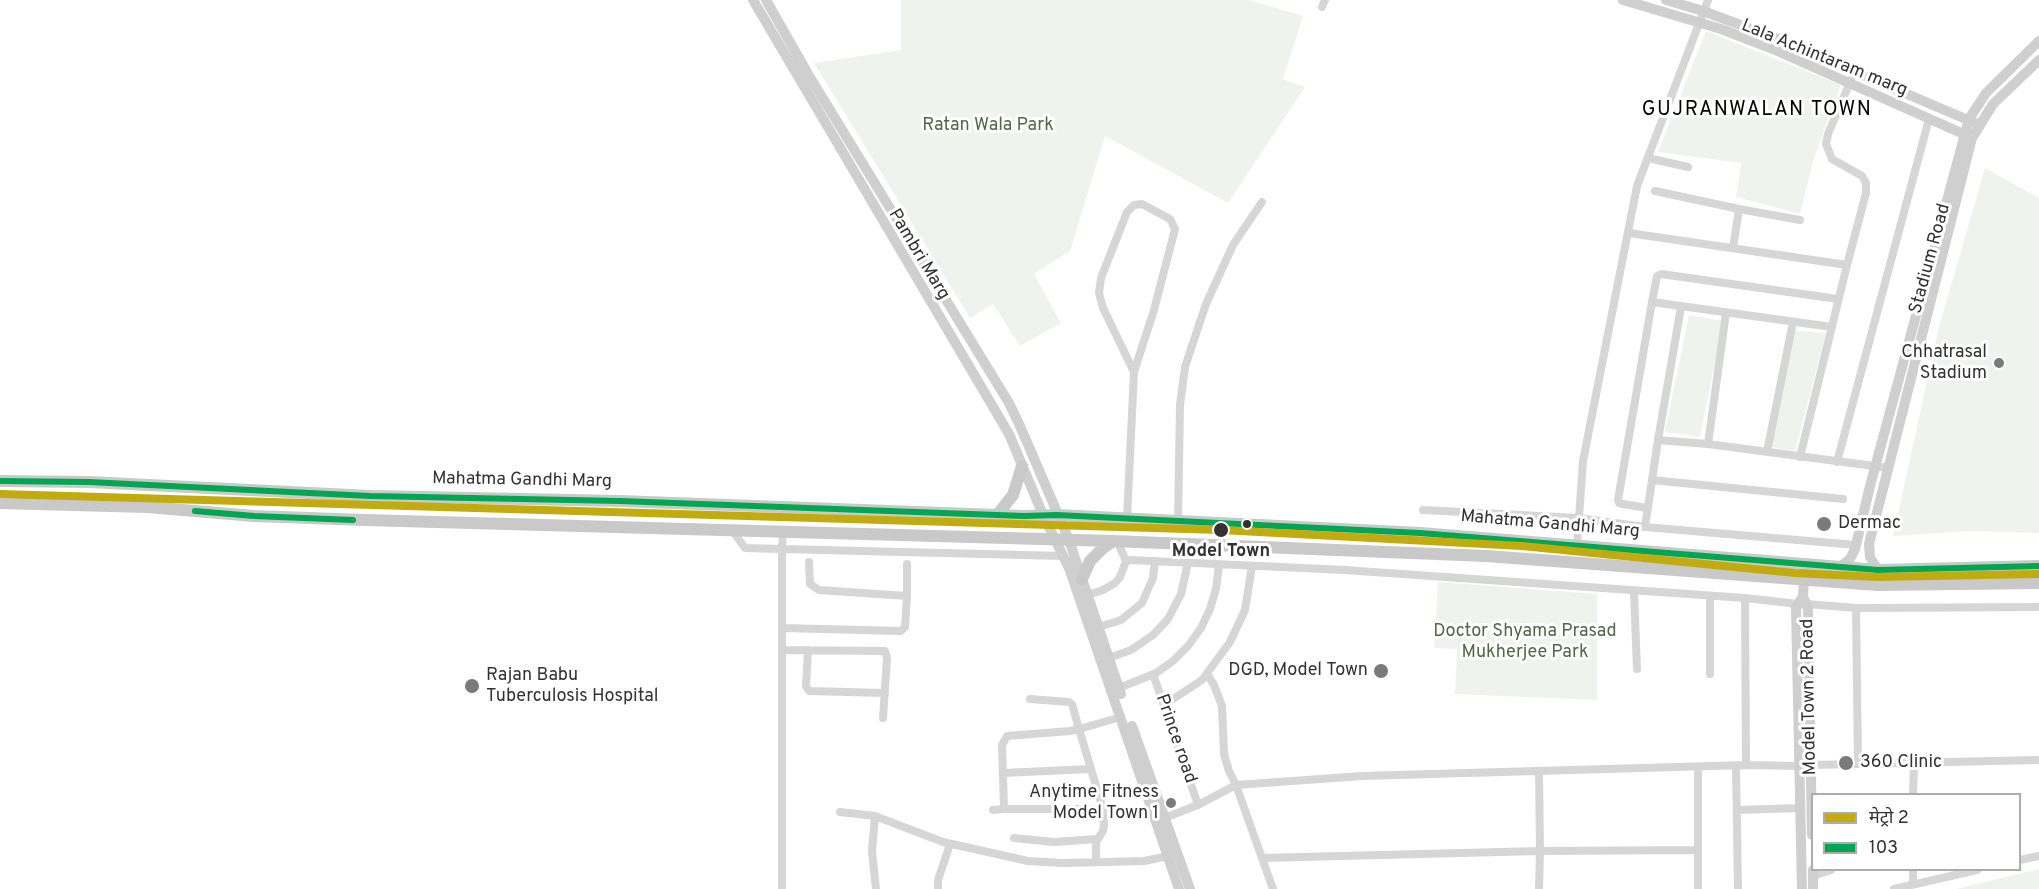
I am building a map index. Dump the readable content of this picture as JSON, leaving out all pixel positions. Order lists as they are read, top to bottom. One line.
{"streets":{"main road":["Mahatma Gandhi Marg"],"street":["Lala Achintaram marg","Pambri Marg","Stadium Road","Model Town 2 Road","Prince road"]},"crossings":[["Lala Achintaram marg","Stadium Road"],["Pambri Marg","Mahatma Gandhi Marg"],["Stadium Road","Mahatma Gandhi Marg"],["Mahatma Gandhi Marg","Model Town 2 Road"]],"districts":["GUJRANWALAN TOWN"],"parks":["Ratan Wala Park","Doctor Shyama Prasad Mukherjee Park"],"places":["Chhatrasal Stadium","Dermac","Model Town","DGD, Model Town","Rajan Babu Tuberculosis Hospital","360 Clinic","Anytime Fitness Model Town 1"],"lines":["transit line 103","metro line 2"],"legend":["मेट्रो 2","103"]}
